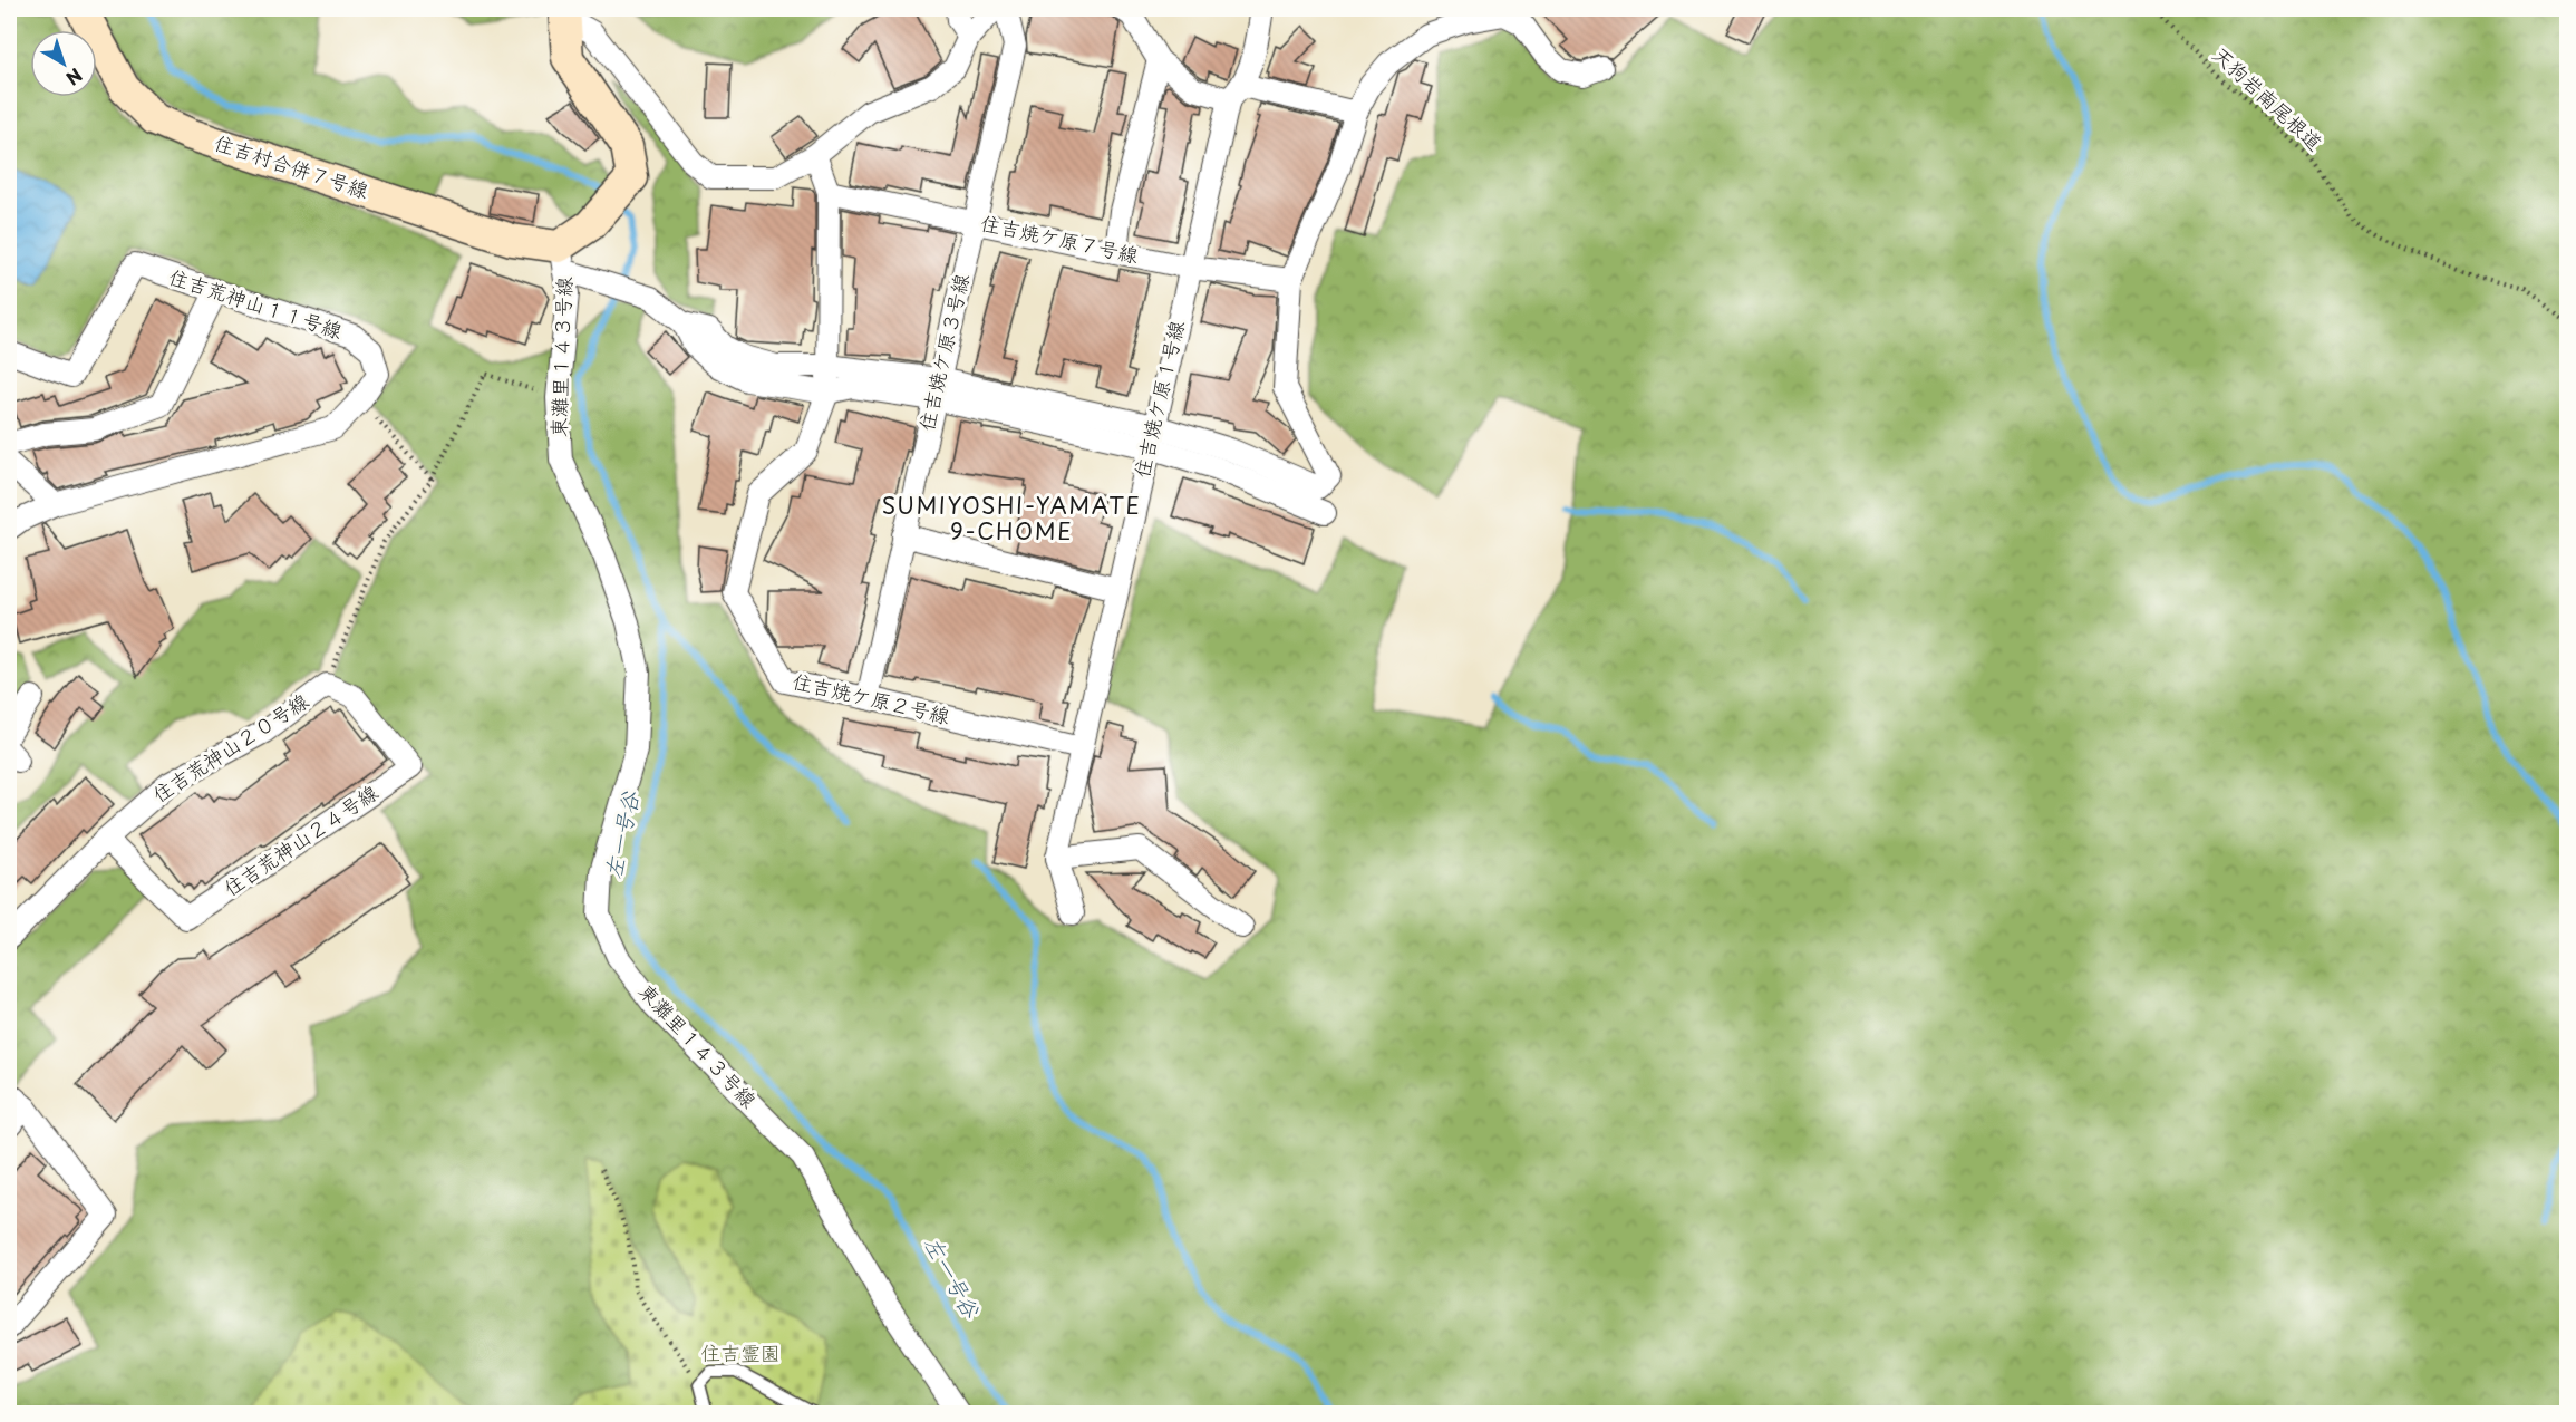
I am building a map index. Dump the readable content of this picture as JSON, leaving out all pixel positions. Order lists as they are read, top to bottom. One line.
{"streets":{"street":["住吉村合併７号線","住吉焼ケ原７号線","住吉荒神山１１号線","住吉焼ケ原３号線","東灘里１４３号線","住吉焼ケ原１号線","住吉焼ケ原２号線","住吉荒神山２０号線","住吉荒神山２４号線"],"path":["天狗岩南尾根道"]},"crossings":[["住吉村合併７号線","東灘里１４３号線"],["住吉焼ケ原７号線","住吉焼ケ原３号線"],["住吉焼ケ原７号線","住吉焼ケ原１号線"],["住吉焼ケ原７号線","住吉焼ケ原２号線"],["住吉焼ケ原３号線","住吉焼ケ原２号線"],["東灘里１４３号線","住吉荒神山２０号線"],["住吉焼ケ原１号線","住吉焼ケ原２号線"],["住吉荒神山２０号線","住吉荒神山２４号線"]],"districts":["SUMIYOSHI-YAMATE 9-CHOME"],"water":["左一号谷"],"parks":["住吉霊園"],"north":"bottom right"}
